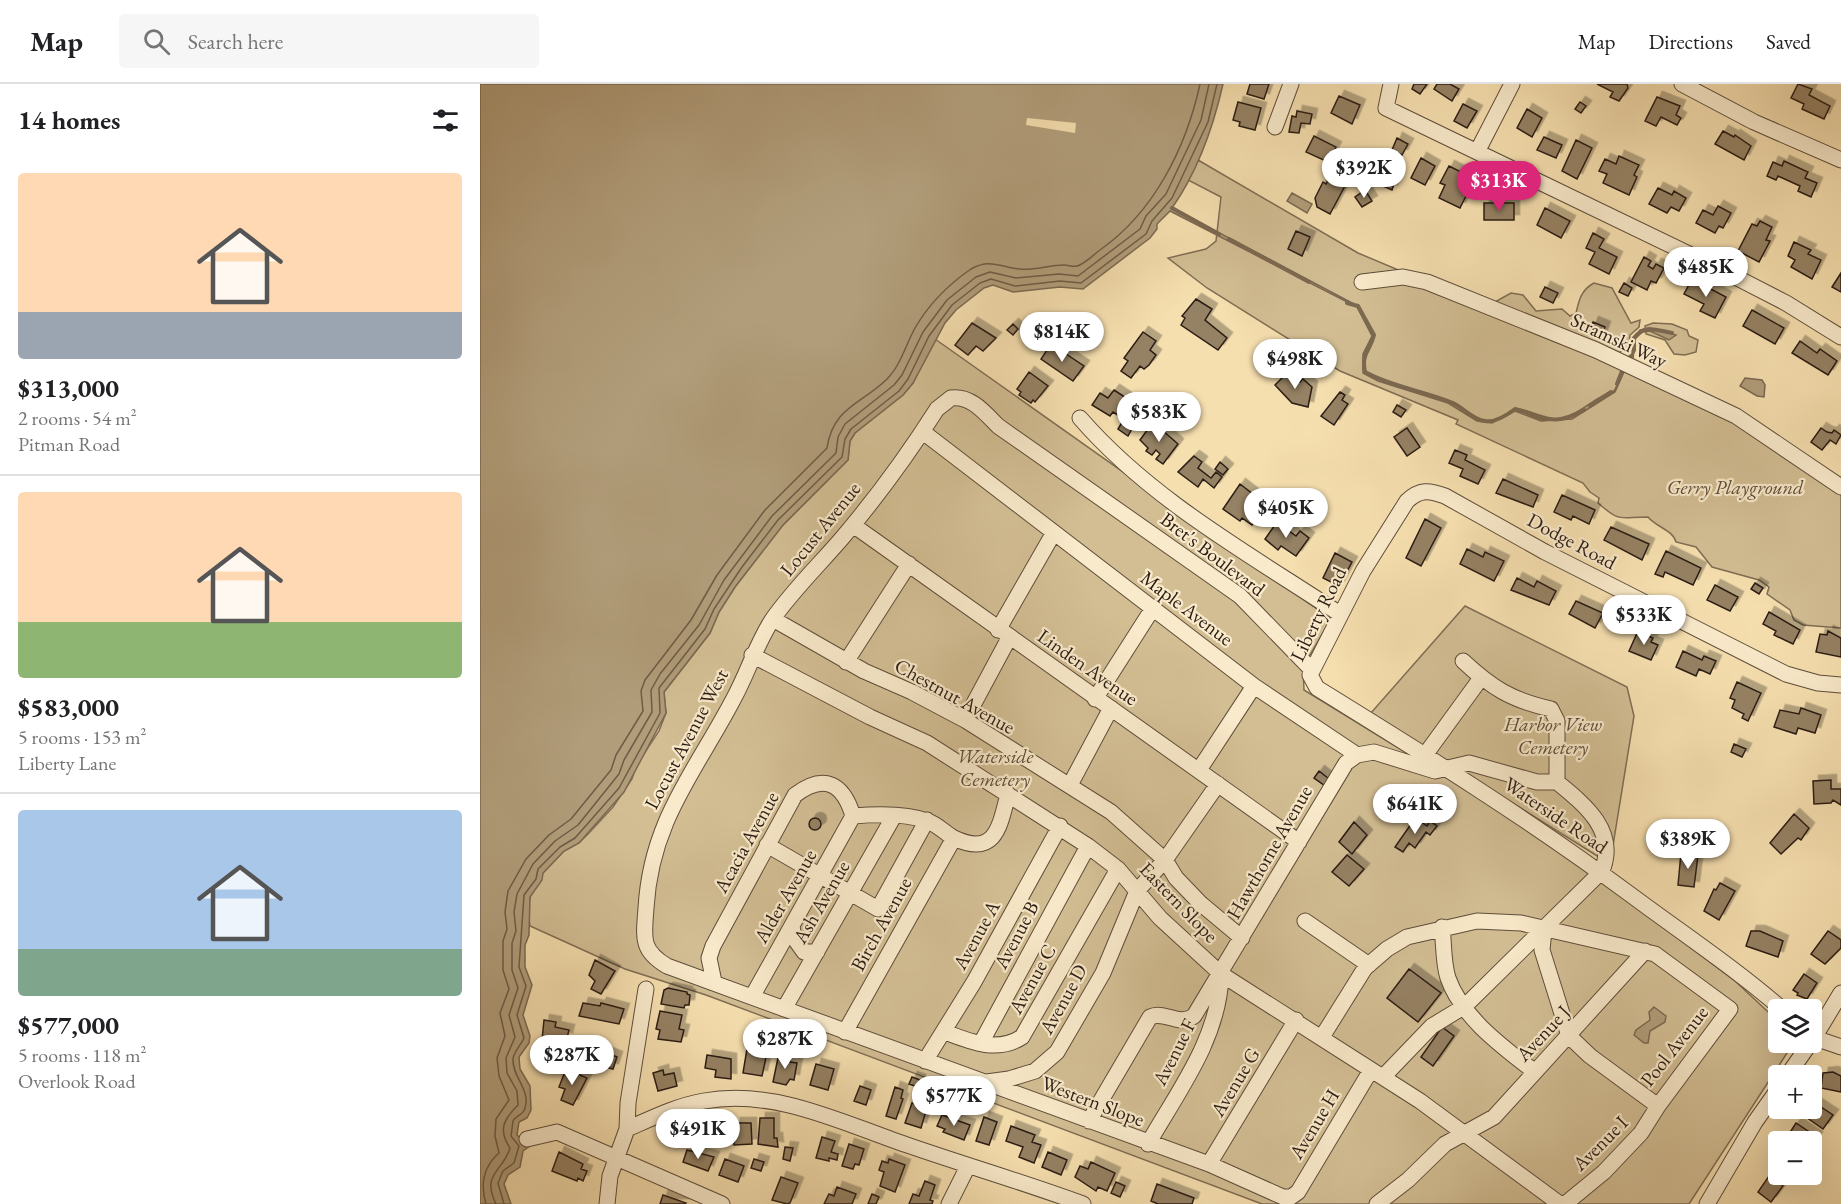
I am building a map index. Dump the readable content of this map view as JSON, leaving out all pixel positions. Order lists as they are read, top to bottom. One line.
{"streets":{"street":["Stramski Way","Locust Avenue","Dodge Road","Bret's Boulevard","Maple Avenue","Liberty Road","Linden Avenue","Chestnut Avenue","Locust Avenue West","Waterside Road","Acacia Avenue","Hawthorne Avenue","Alder Avenue","Ash Avenue","Eastern Slope","Birch Avenue","Avenue A","Avenue B","Avenue C","Avenue D","Avenue J","Pool Avenue","Avenue F","Avenue G","Western Slope","Avenue H","Avenue I"]},"crossings":[["Locust Avenue","Bret's Boulevard"],["Locust Avenue","Maple Avenue"],["Locust Avenue","Linden Avenue"],["Locust Avenue","Chestnut Avenue"],["Locust Avenue","Locust Avenue West"],["Locust Avenue","Eastern Slope"],["Dodge Road","Liberty Road"],["Bret's Boulevard","Liberty Road"],["Maple Avenue","Hawthorne Avenue"],["Liberty Road","Waterside Road"],["Linden Avenue","Hawthorne Avenue"],["Linden Avenue","Avenue D"],["Chestnut Avenue","Hawthorne Avenue"],["Chestnut Avenue","Avenue D"],["Locust Avenue West","Eastern Slope"],["Locust Avenue West","Western Slope"],["Waterside Road","Avenue H"],["Acacia Avenue","Alder Avenue"],["Acacia Avenue","Western Slope"],["Hawthorne Avenue","Eastern Slope"],["Hawthorne Avenue","Avenue F"],["Hawthorne Avenue","Western Slope"],["Alder Avenue","Western Slope"],["Ash Avenue","Western Slope"],["Eastern Slope","Avenue A"],["Eastern Slope","Avenue B"],["Eastern Slope","Avenue C"],["Eastern Slope","Avenue D"],["Eastern Slope","Avenue J"],["Eastern Slope","Avenue F"],["Eastern Slope","Avenue G"],["Eastern Slope","Avenue H"],["Birch Avenue","Western Slope"],["Avenue A","Avenue C"],["Avenue A","Western Slope"],["Avenue B","Avenue C"],["Avenue D","Western Slope"],["Avenue J","Pool Avenue"],["Pool Avenue","Avenue I"],["Avenue F","Western Slope"],["Avenue G","Western Slope"],["Western Slope","Avenue H"]],"parks":["Gerry Playground","Harbor View Cemetery","Waterside Cemetery"],"page":{"header":"Map","search":"Search here","nav":["Map","Directions","Saved"],"heading":"14 homes","price":["$392K","$313K","$485K","$814K","$498K","$583K","$405K","$533K","$641K","$389K","$287K","$287K","$577K","$491K"],"list":[{"name":"$313,000","note":"2 rooms · 54 m² · Pitman Road"},{"name":"$583,000","note":"5 rooms · 153 m² · Liberty Lane"},{"name":"$577,000","note":"5 rooms · 118 m² · Overlook Road"}],"map_buttons":["+","−"]}}
